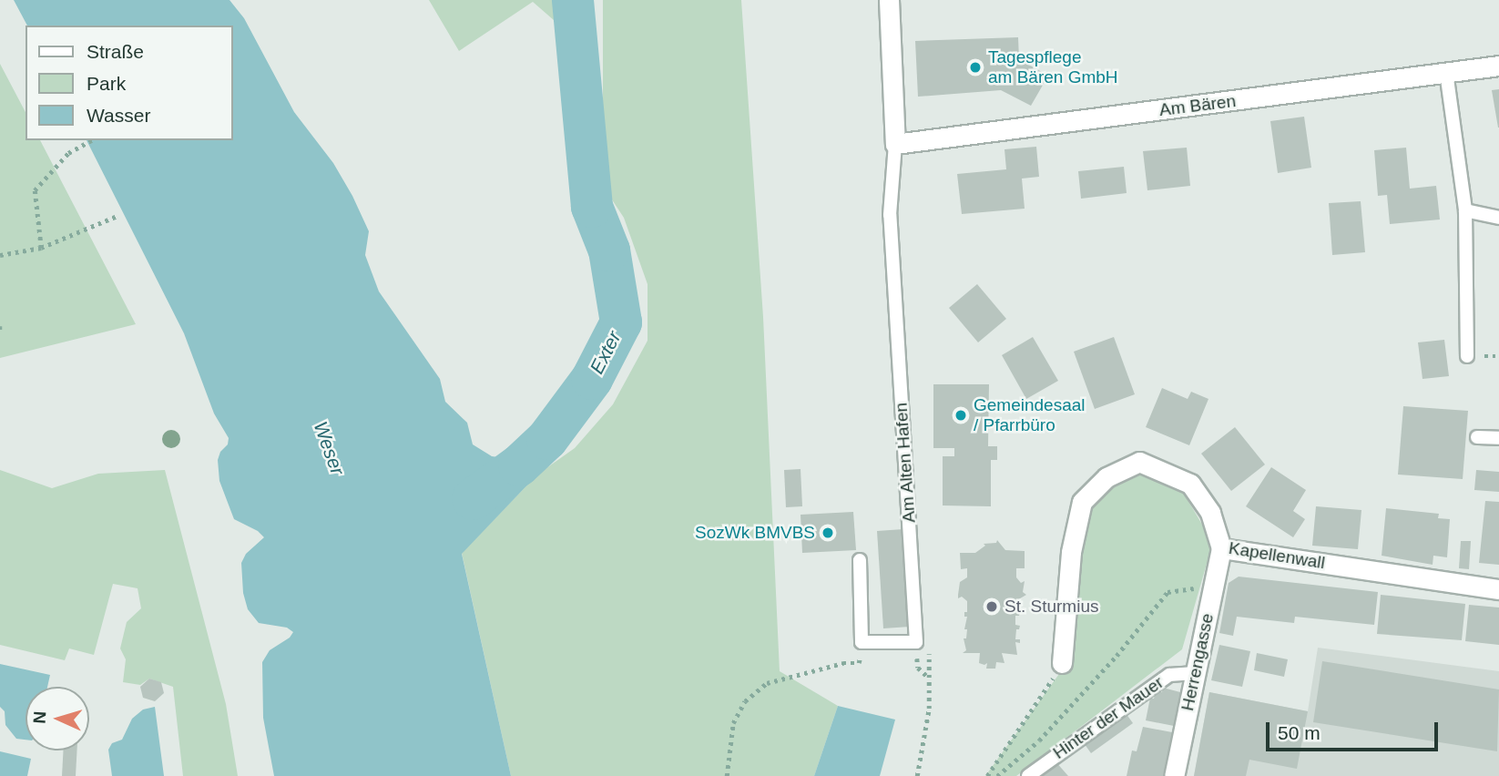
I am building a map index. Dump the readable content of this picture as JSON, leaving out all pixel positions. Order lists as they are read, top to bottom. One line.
{"streets":{"street":["Am Bären","Kapellenwall","Herrengasse"],"lane":["Am Alten Hafen","Hinter der Mauer"]},"crossings":[["Am Bären","Am Alten Hafen"],["Kapellenwall","Herrengasse"],["Herrengasse","Hinter der Mauer"]],"water":["Exter","Weser"],"places":["Tagespflege am Bären GmbH","Gemeindesaal / Pfarrbüro","SozWk BMVBS","St. Sturmius"],"legend":["Straße","Park","Wasser"],"scale_bar":"50 m","north":"left"}
